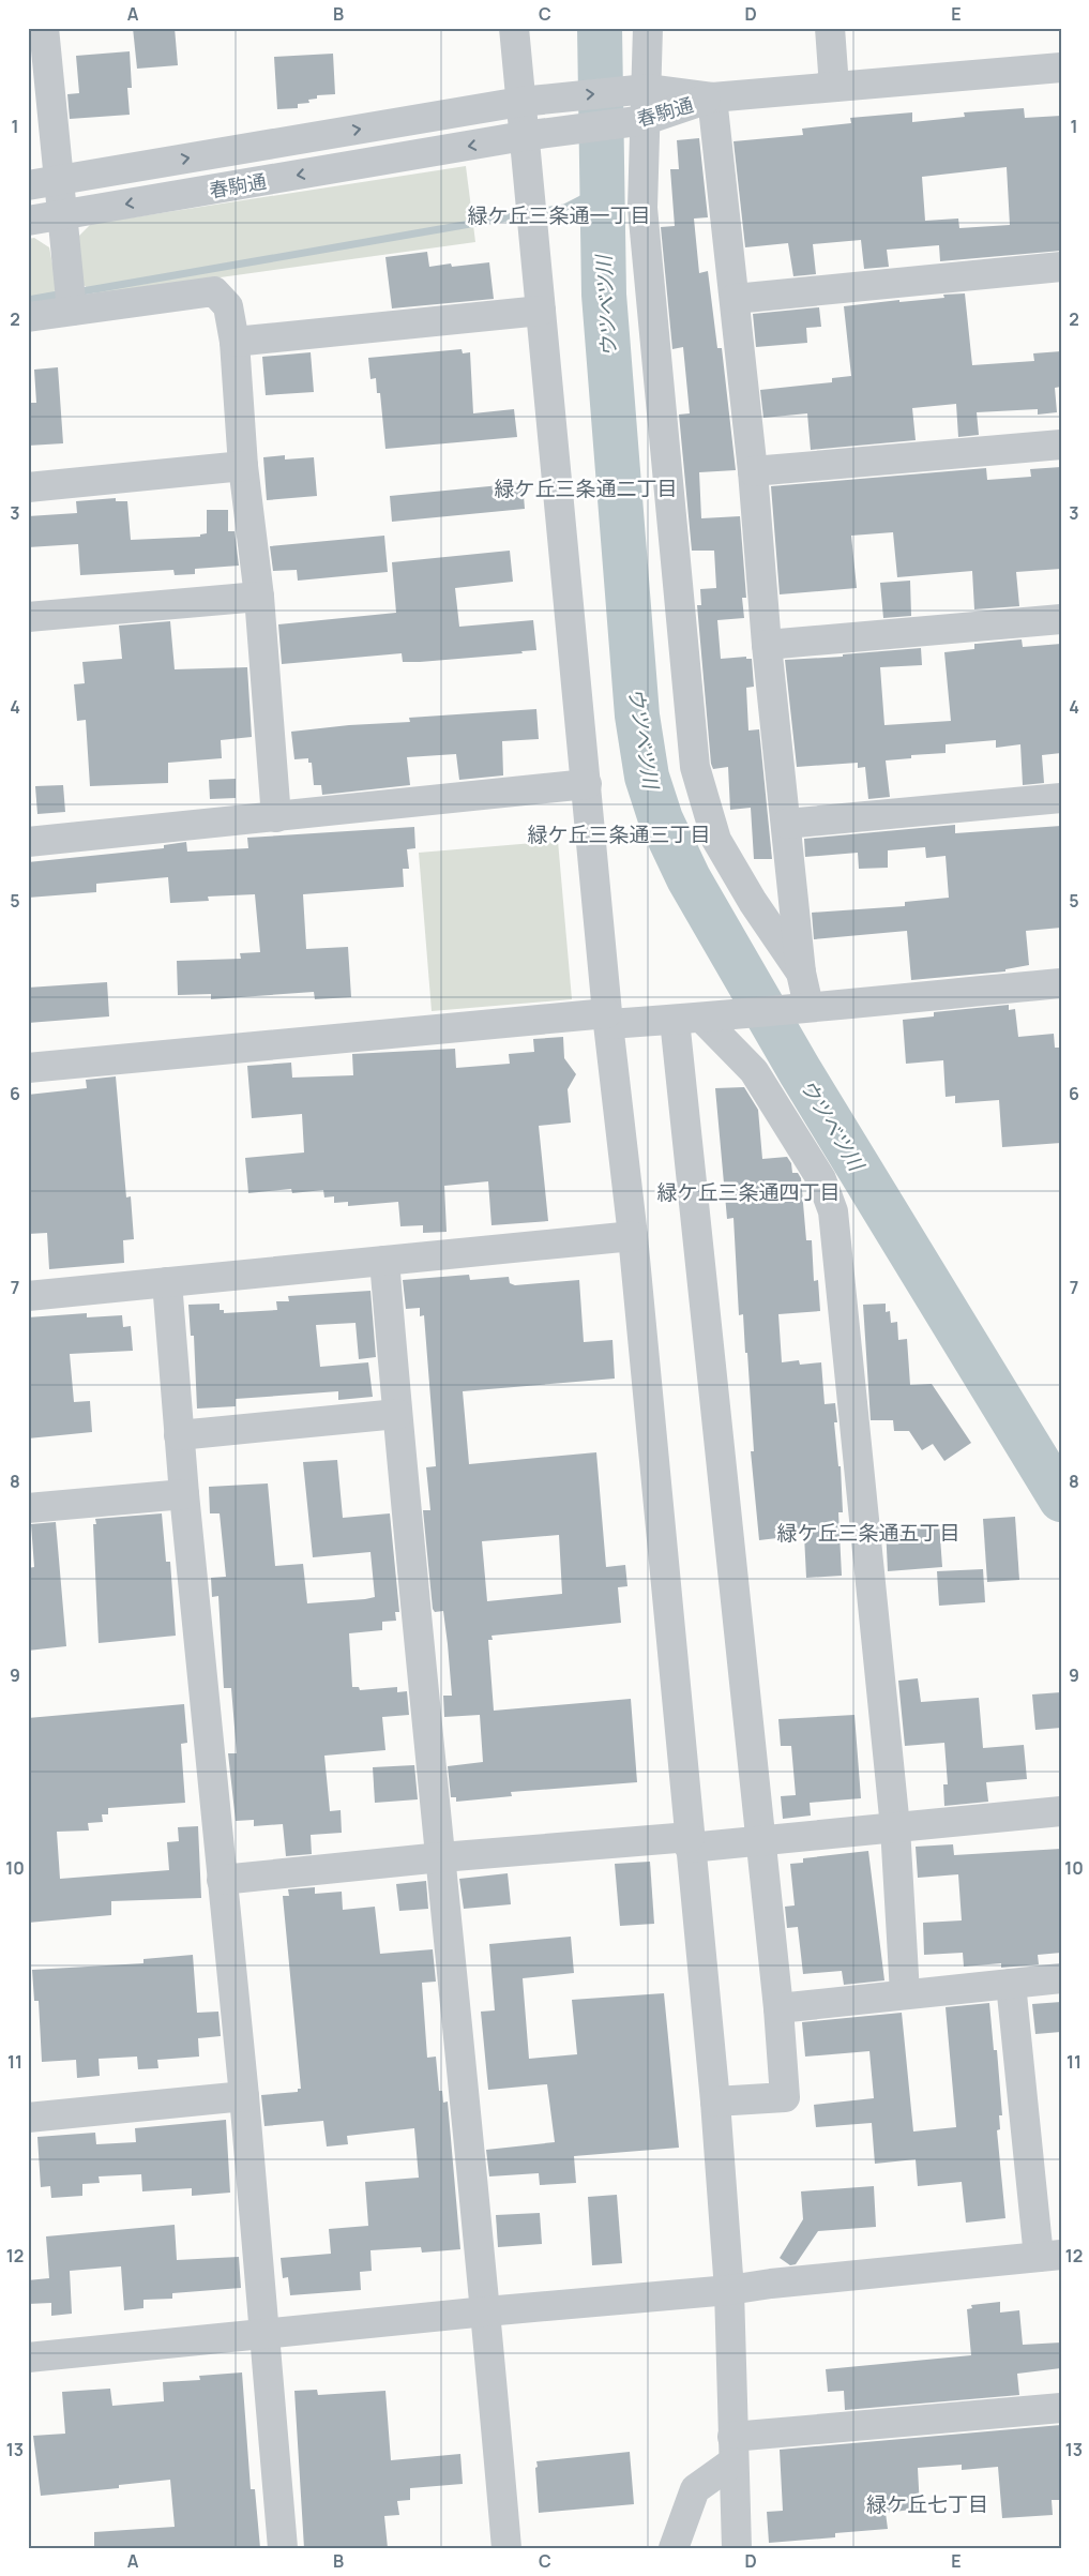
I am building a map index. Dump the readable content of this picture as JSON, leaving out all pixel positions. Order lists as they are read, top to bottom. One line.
{"streets":{"street":["春駒通"]},"districts":["緑ケ丘三条通一丁目","緑ケ丘三条通二丁目","緑ケ丘三条通三丁目","緑ケ丘三条通四丁目","緑ケ丘三条通五丁目","緑ケ丘七丁目"],"water":["ウツベツ川"],"grid":{"columns":["A","B","C","D","E"],"rows":["1","2","3","4","5","6","7","8","9","10","11","12","13"]}}
